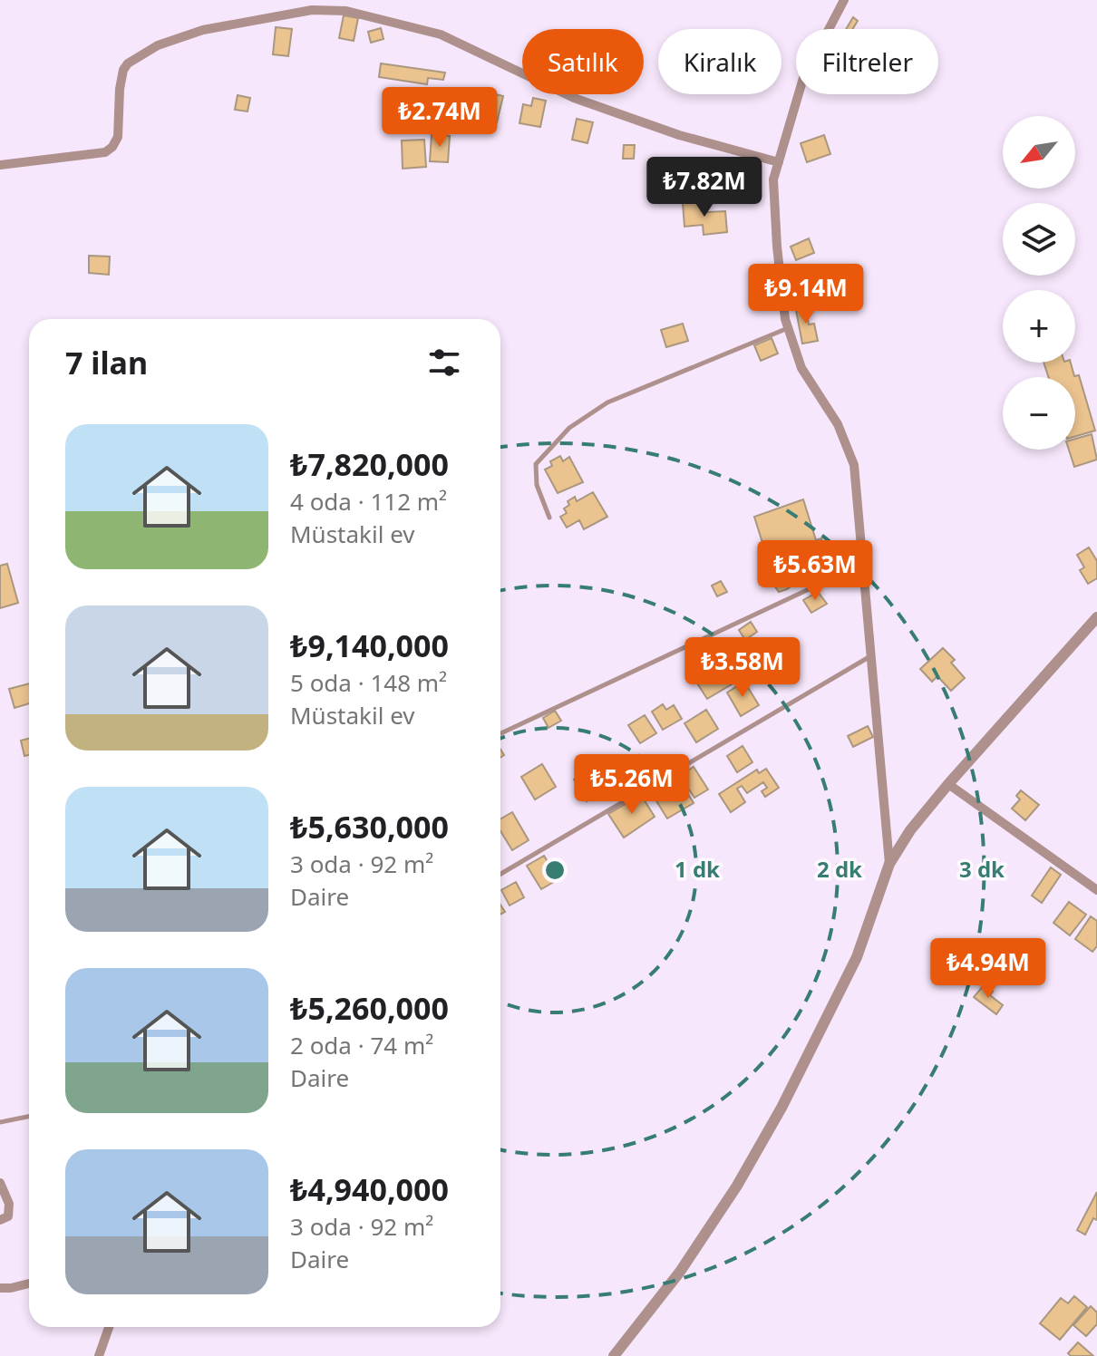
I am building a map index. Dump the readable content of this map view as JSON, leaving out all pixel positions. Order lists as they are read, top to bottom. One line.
{"north":"bottom left","page":{"chip":["Satılık","Kiralık","Filtreler"],"price":["₺2.74M","₺7.82M","₺9.14M","₺5.63M","₺3.58M","₺5.26M","₺4.94M"],"map_buttons":["+","−"],"heading":"7 ilan","list":[{"name":"₺7,820,000","note":"4 oda · 112 m² · Müstakil ev"},{"name":"₺9,140,000","note":"5 oda · 148 m² · Müstakil ev"},{"name":"₺5,630,000","note":"3 oda · 92 m² · Daire"},{"name":"₺5,260,000","note":"2 oda · 74 m² · Daire"},{"name":"₺4,940,000","note":"3 oda · 92 m² · Daire"}]},"rings":["1 dk","2 dk","3 dk"]}
